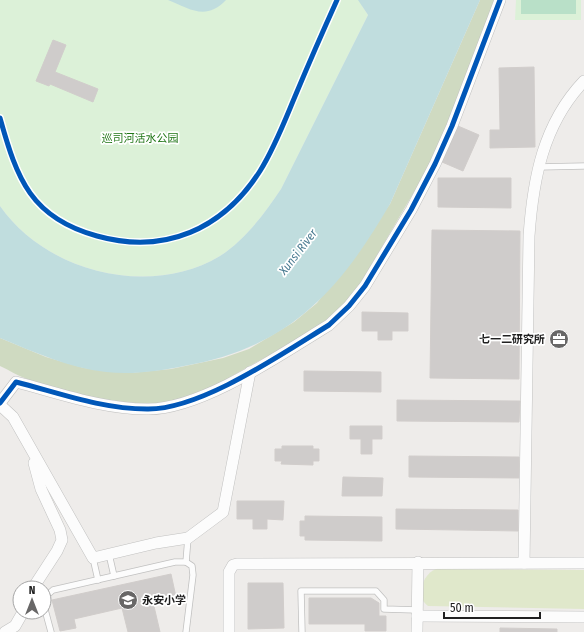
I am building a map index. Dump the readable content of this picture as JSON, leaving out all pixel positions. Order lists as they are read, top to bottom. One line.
{"water":["Xunsi River"],"parks":["巡司河活水公园"],"places":{"office":["七一二研究所"],"school or university":["永安小学"]},"scale_bar":"50 m","north":"top"}
